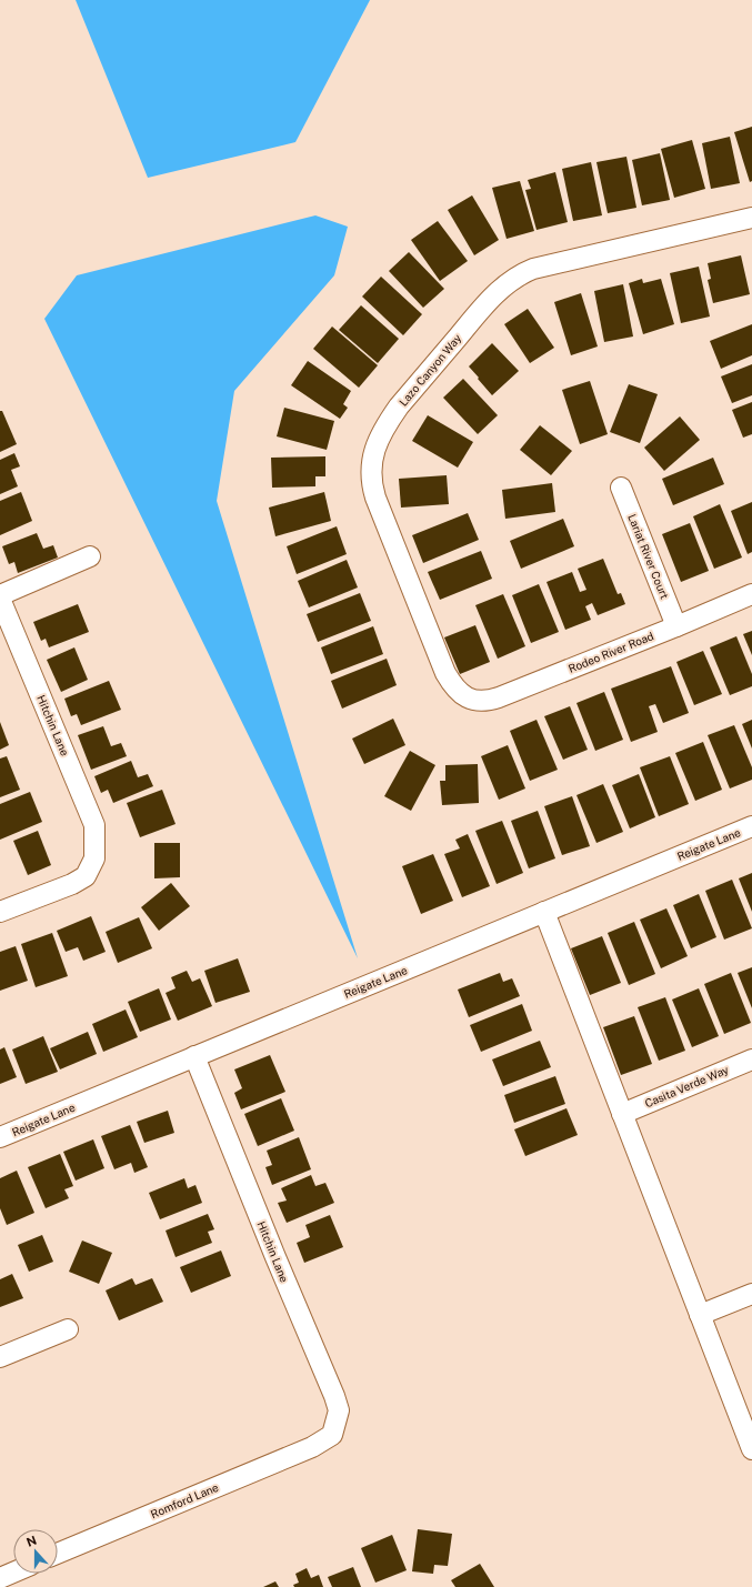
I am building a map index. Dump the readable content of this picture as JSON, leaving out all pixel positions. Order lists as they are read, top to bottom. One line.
{"streets":{"street":["Lazo Canyon Way","Lariat River Court","Rodeo River Road","Hitchin Lane","Reigate Lane","Casita Verde Way","Romford Lane"]},"crossings":[["Lazo Canyon Way","Rodeo River Road"],["Lariat River Court","Rodeo River Road"],["Hitchin Lane","Reigate Lane"],["Hitchin Lane","Romford Lane"]],"north":"top"}
